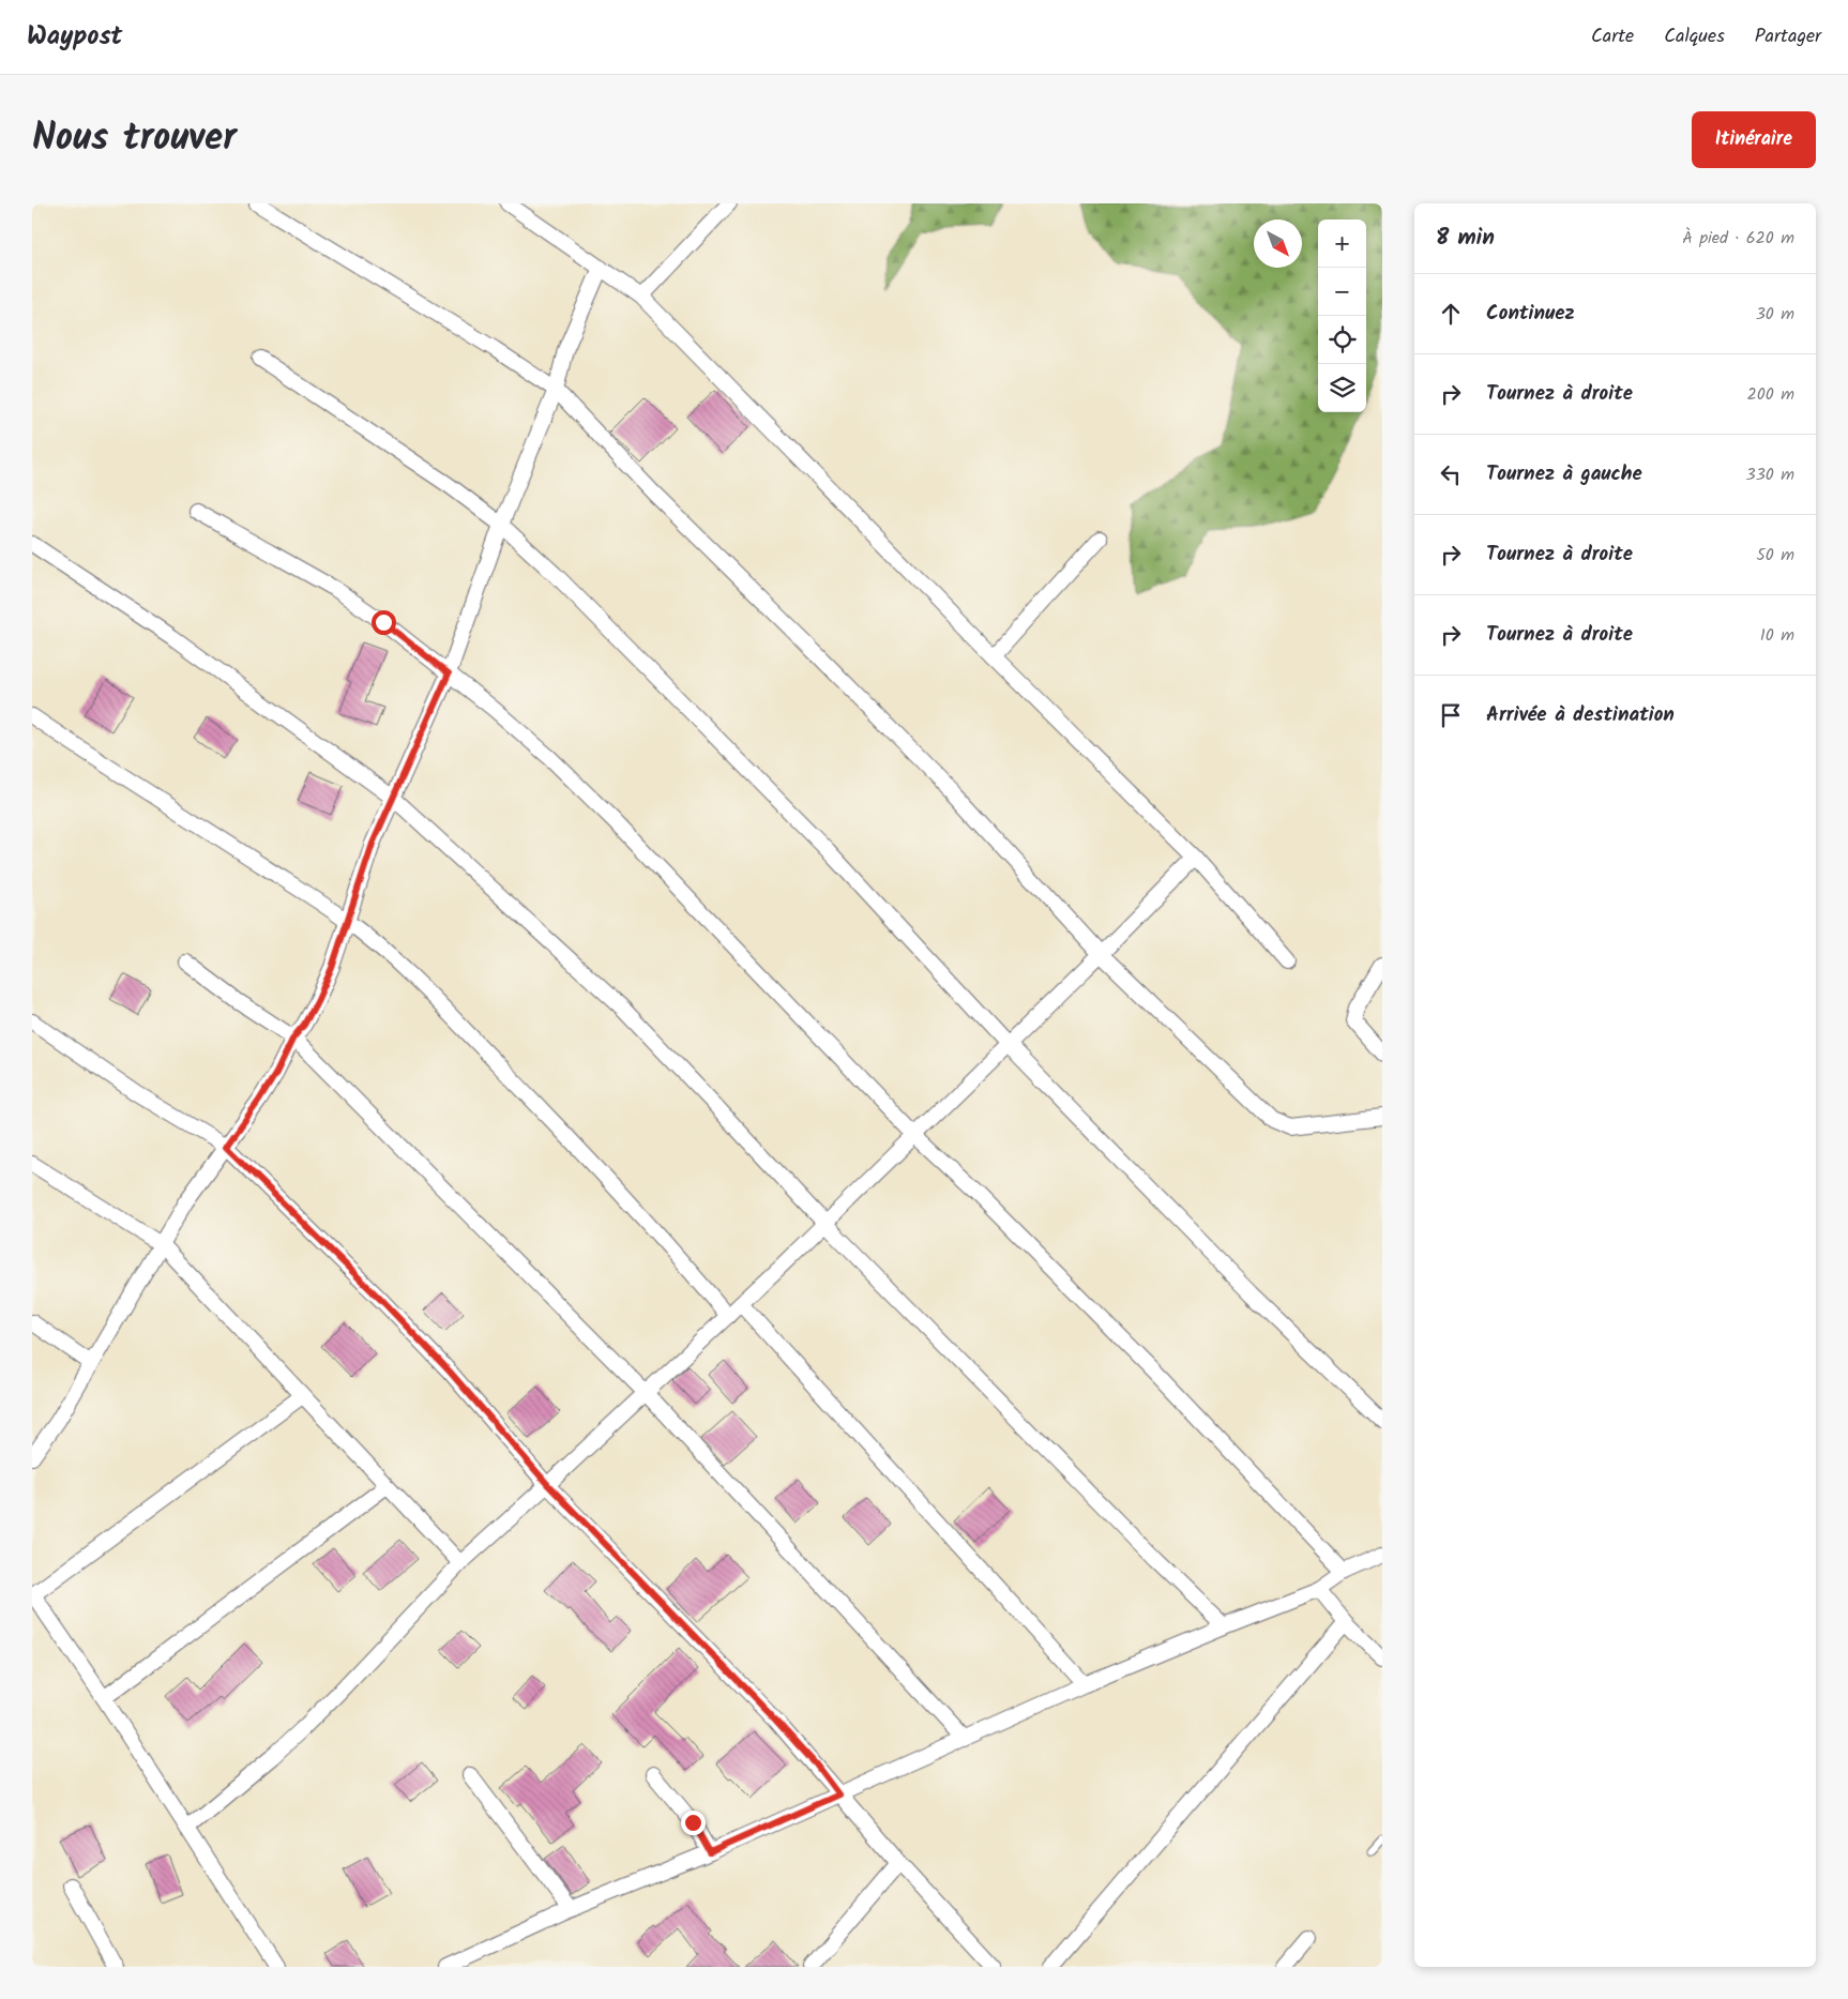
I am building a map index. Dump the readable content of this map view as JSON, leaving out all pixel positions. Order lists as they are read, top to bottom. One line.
{"north":"bottom right","page":{"header":"Waypost","nav":["Carte","Calques","Partager"],"title":"Nous trouver","buttons":"Itinéraire","heading":["8 min","À pied · 620 m"],"map_buttons":["+","−"],"list":[["Continuez","30 m"],["Tournez à droite","200 m"],["Tournez à gauche","330 m"],["Tournez à droite","50 m"],["Tournez à droite","10 m"],"Arrivée à destination"]}}
